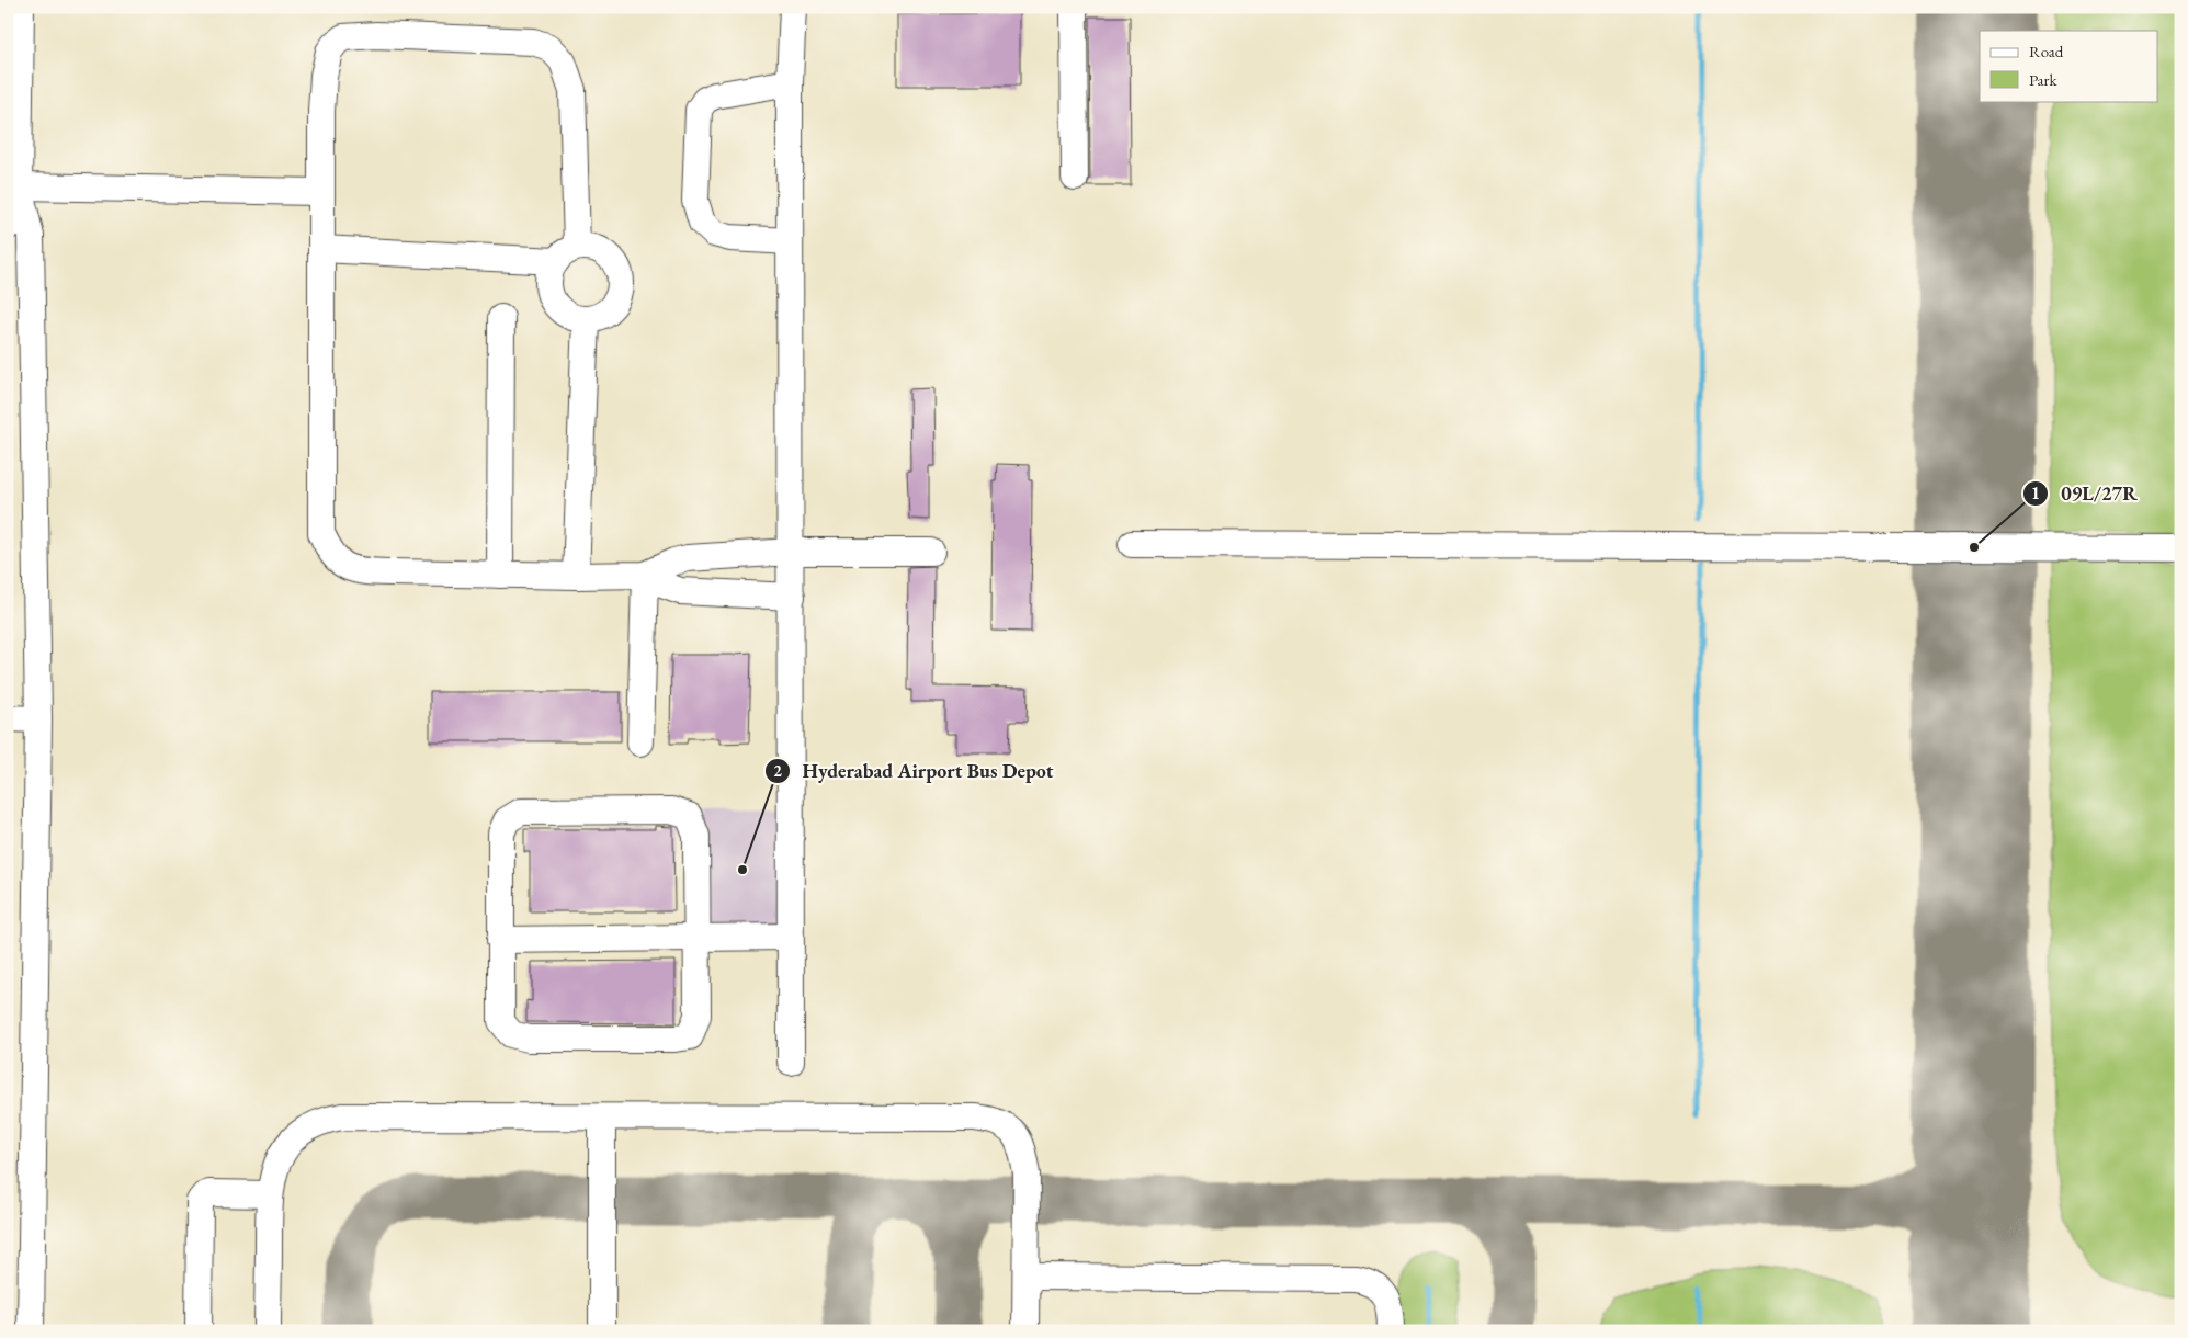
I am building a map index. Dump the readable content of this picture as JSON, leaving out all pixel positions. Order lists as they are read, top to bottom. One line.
{"places":["09L/27R","Hyderabad Airport Bus Depot"],"legend":["Road","Park"]}
